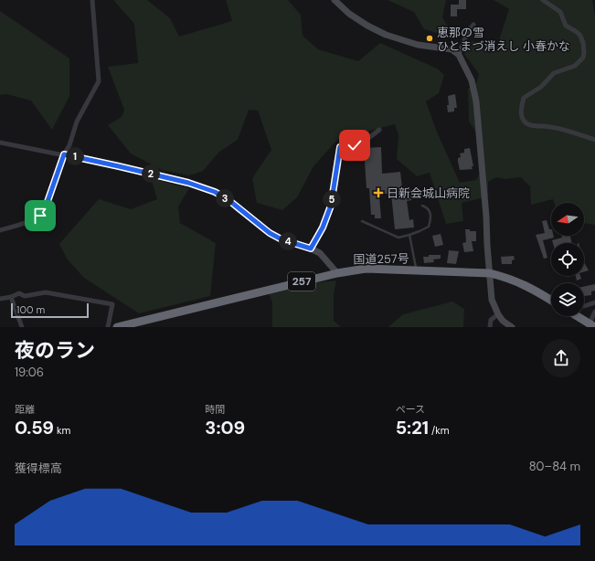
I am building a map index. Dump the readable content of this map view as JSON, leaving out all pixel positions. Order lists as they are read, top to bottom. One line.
{"streets":{"highway":["国道257号","257"]},"places":{"other":["恵那の雪 ひとまづ消えし 小春かな"],"health":["日新会城山病院"]},"scale_bar":"100 m","north":"left","page":{"pins":["1","2","3","5","4"],"scale":"100 m","heading":["夜のラン","19:06"],"stats":[["距離","0.59 km"],["時間","3:09"],["ペース","5:21 /km"]],"chart":["獲得標高","80–84 m"]}}
